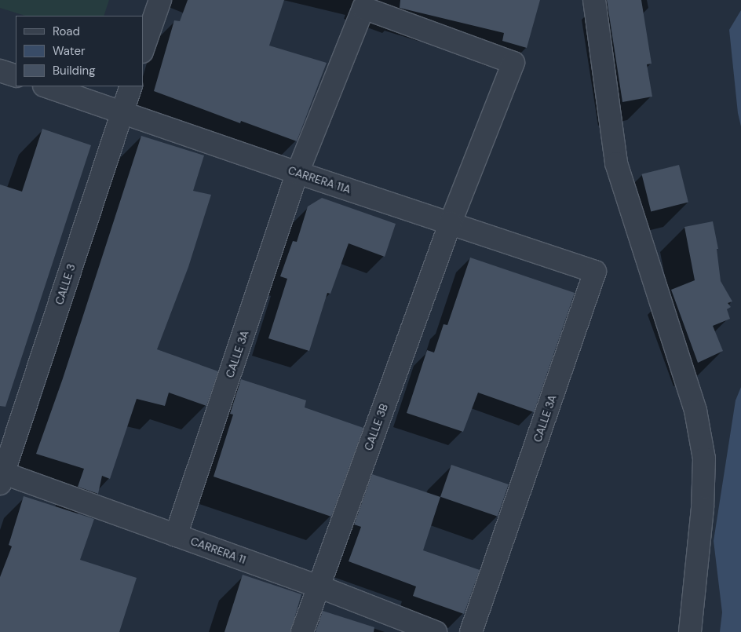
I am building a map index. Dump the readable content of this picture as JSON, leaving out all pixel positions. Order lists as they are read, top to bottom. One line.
{"streets":{"street":["CARRERA 11A","CALLE 3","CALLE 3A","CALLE 3B","CARRERA 11"]},"crossings":[["CARRERA 11A","CALLE 3"],["CARRERA 11A","CALLE 3A"],["CARRERA 11A","CALLE 3B"],["CALLE 3","CARRERA 11"],["CALLE 3A","CALLE 3B"],["CALLE 3A","CARRERA 11"],["CALLE 3B","CARRERA 11"]],"legend":["Road","Water","Building"]}
